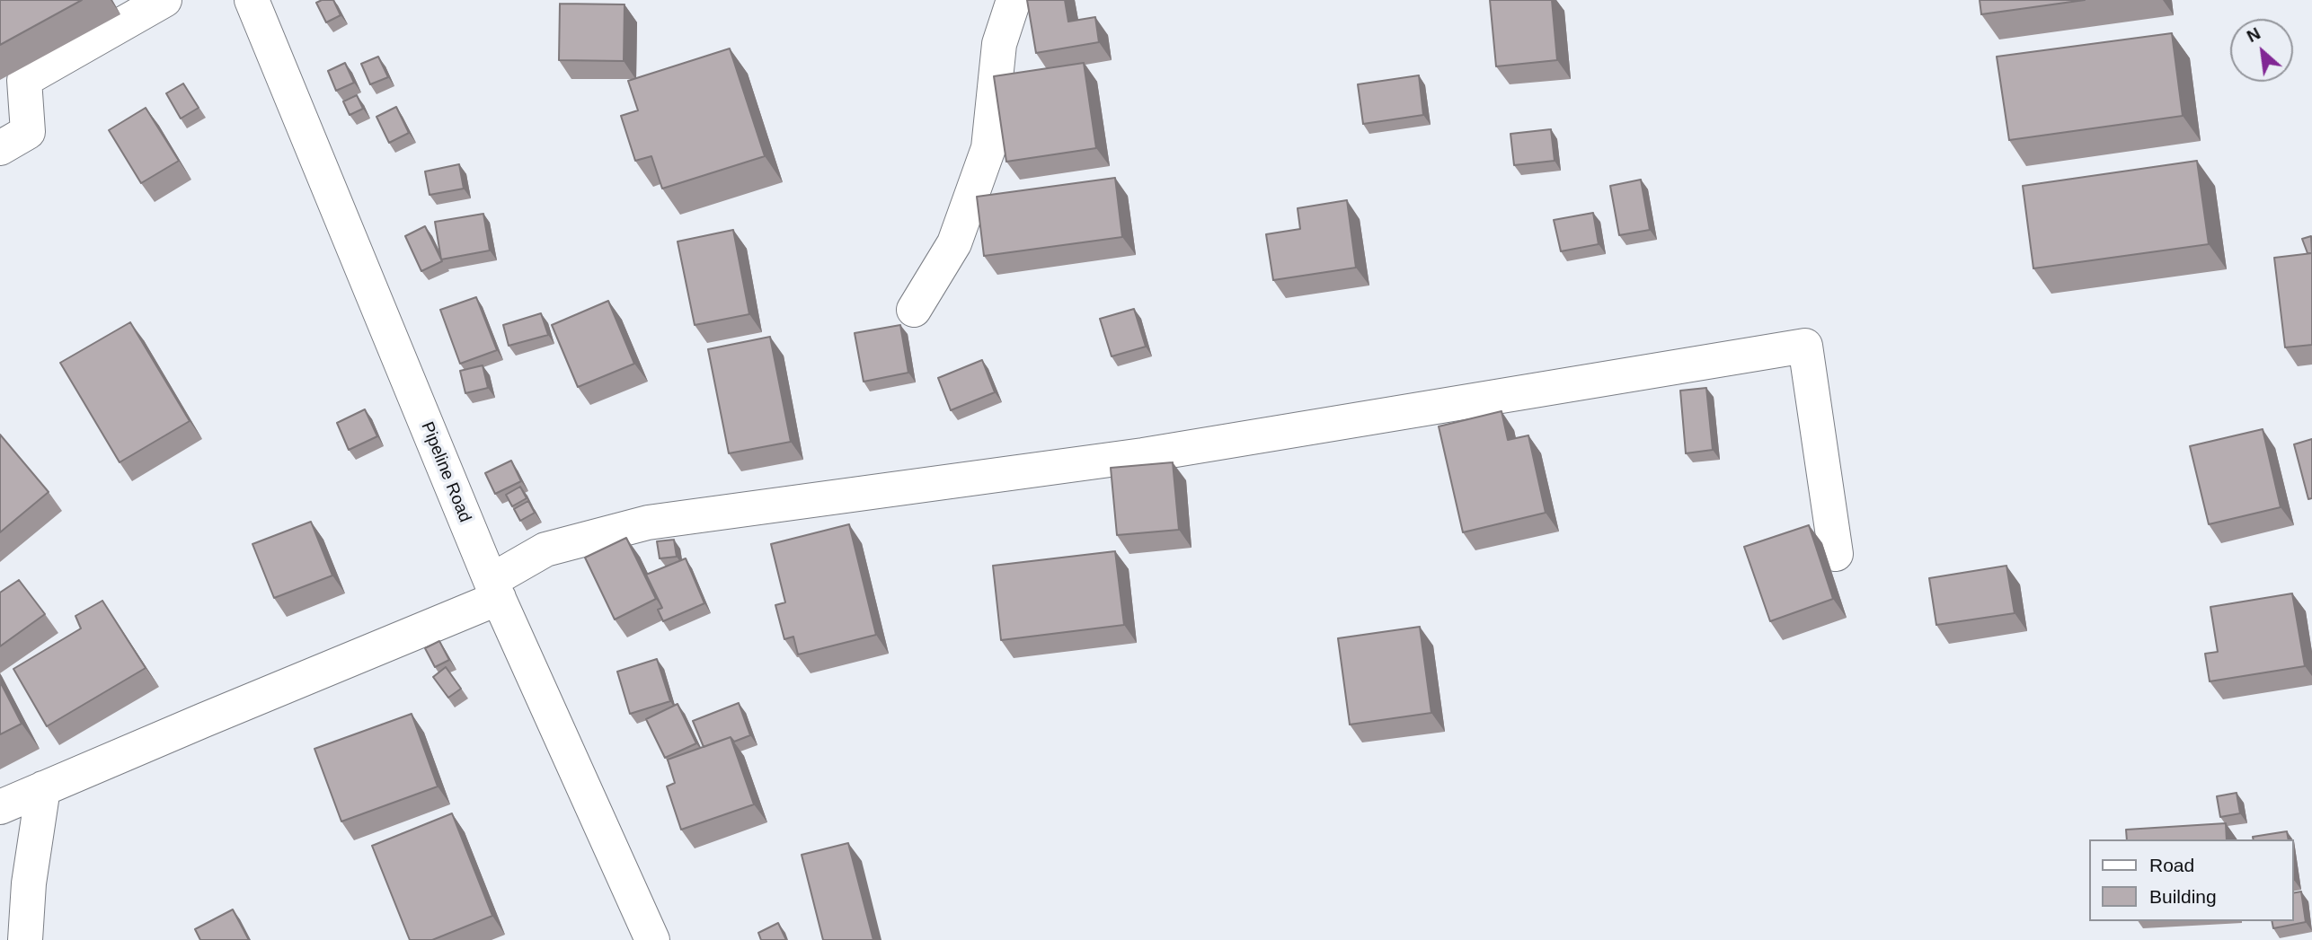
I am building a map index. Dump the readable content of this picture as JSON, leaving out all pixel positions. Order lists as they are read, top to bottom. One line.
{"streets":{"street":["Pipeline Road"]},"legend":["Road","Building"],"north":"top left"}
